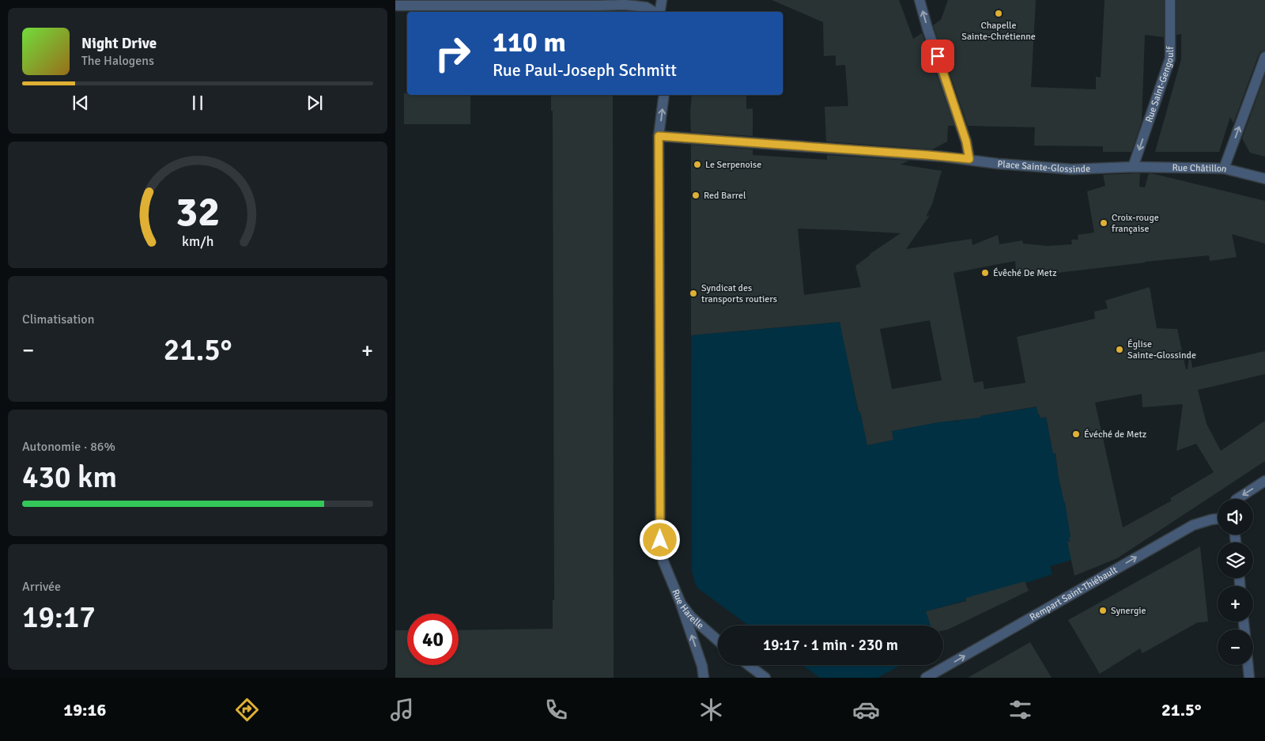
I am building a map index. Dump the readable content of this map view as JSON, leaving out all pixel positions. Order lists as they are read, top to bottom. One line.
{"streets":{"street":["Rue Saint-Gengoulf","Place Sainte-Glossinde","Rue Châtillon","Rempart Saint-Thiébault","Rue Harelle"]},"crossings":[["Rue Saint-Gengoulf","Place Sainte-Glossinde"],["Rue Saint-Gengoulf","Rue Châtillon"],["Place Sainte-Glossinde","Rue Châtillon"],["Place Sainte-Glossinde","Rue Harelle"]],"one_way":["Rempart Saint-Thiébault"],"places":["Chapelle Sainte-Chrétienne","Le Serpenoise","Red Barrel","Croix-rouge française","Évêché De Metz","Syndicat des transports routiers","Église Sainte-Glossinde","Évéché de Metz","Synergie"],"page":{"turn":["110 m","Rue Paul-Joseph Schmitt"],"song":["Night Drive","The Halogens"],"tile":["Climatisation",["Autonomie · 86%","430 km"],["Arrivée","19:17"]],"heat":["−","21.5°","+"],"map_buttons":["+","−"],"limit":"40","trip":"19:17 · 1 min · 230 m","tabs":["19:16","21.5°"],"gauge":["32","km/h"]}}
